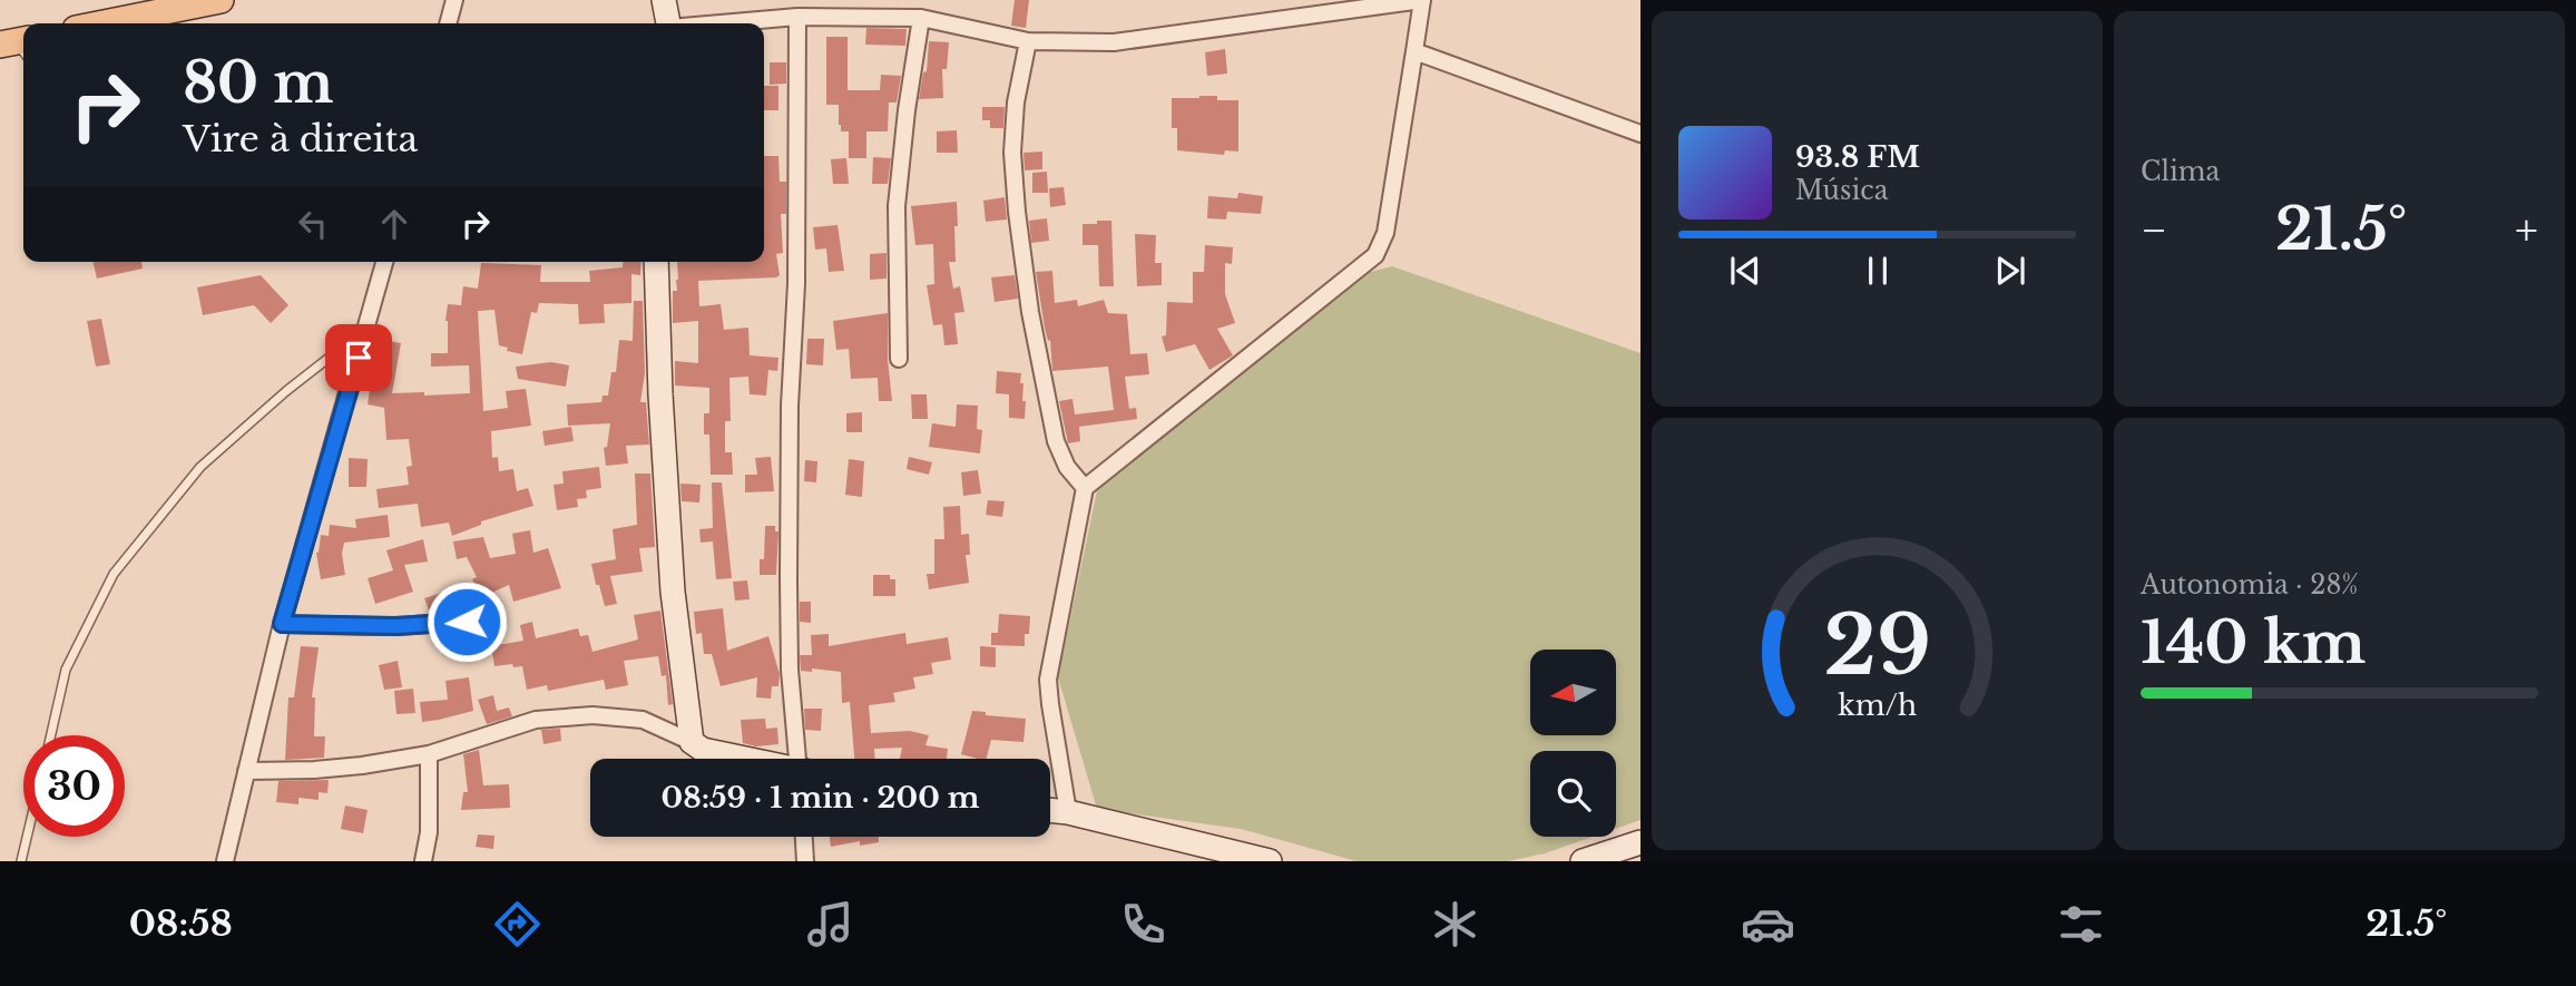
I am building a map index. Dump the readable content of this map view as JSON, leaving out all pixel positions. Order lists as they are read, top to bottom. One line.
{"north":"left","page":{"tile":["Clima",["Autonomia · 28%","140 km"]],"turn":["80 m","Vire à direita"],"song":["93.8 FM","Música"],"heat":["−","21.5°","+"],"limit":"30","trip":"08:59 · 1 min · 200 m","tabs":["08:58","21.5°"],"gauge":["29","km/h"]}}
